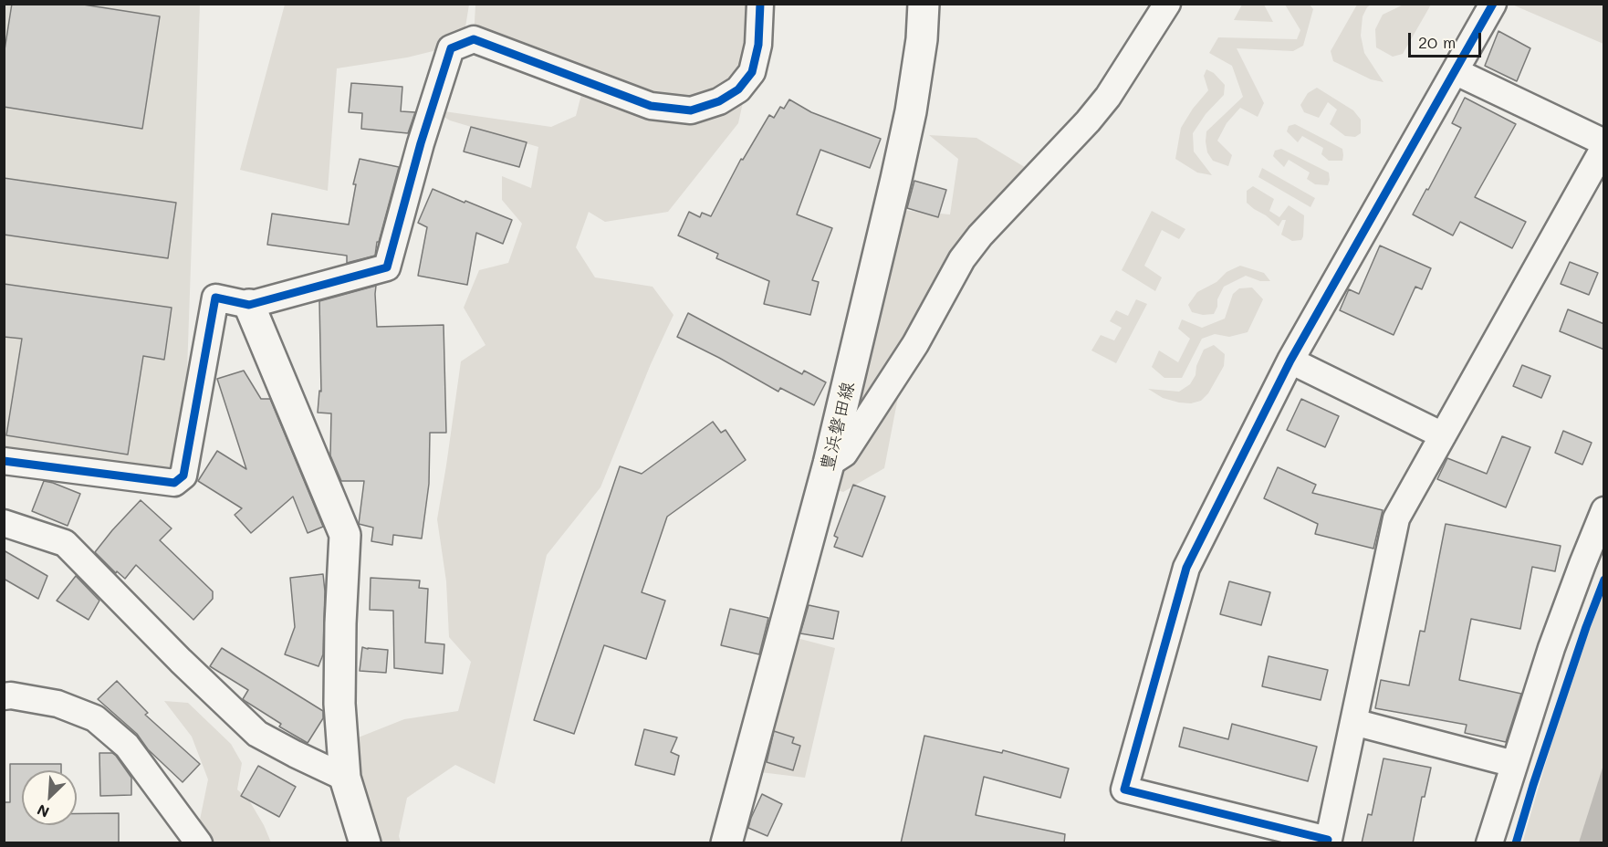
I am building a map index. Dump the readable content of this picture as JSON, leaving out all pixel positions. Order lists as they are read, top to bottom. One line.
{"streets":{"main road":["豊浜磐田線"]},"scale_bar":"20 m","north":"bottom left"}
